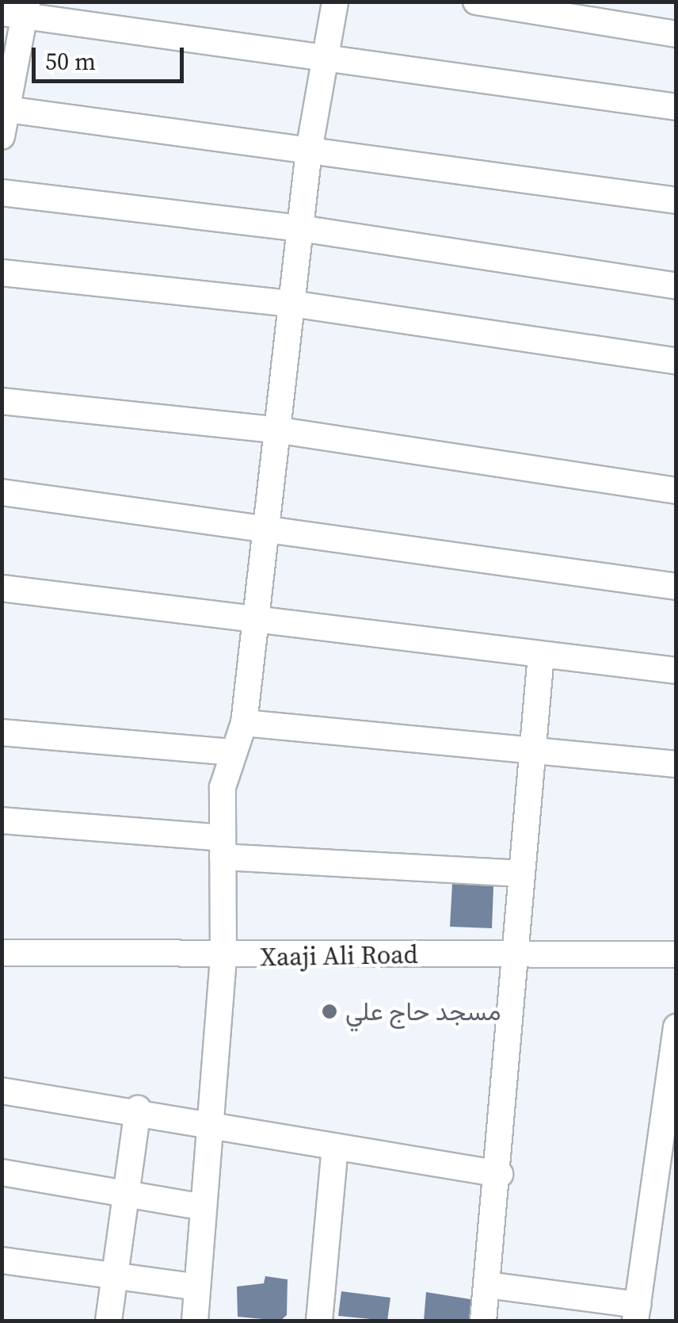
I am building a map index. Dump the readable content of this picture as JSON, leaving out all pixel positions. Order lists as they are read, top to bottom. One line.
{"streets":{"street":["Xaaji Ali Road"]},"places":["مسجد حاج علي"],"scale_bar":"50 m"}
